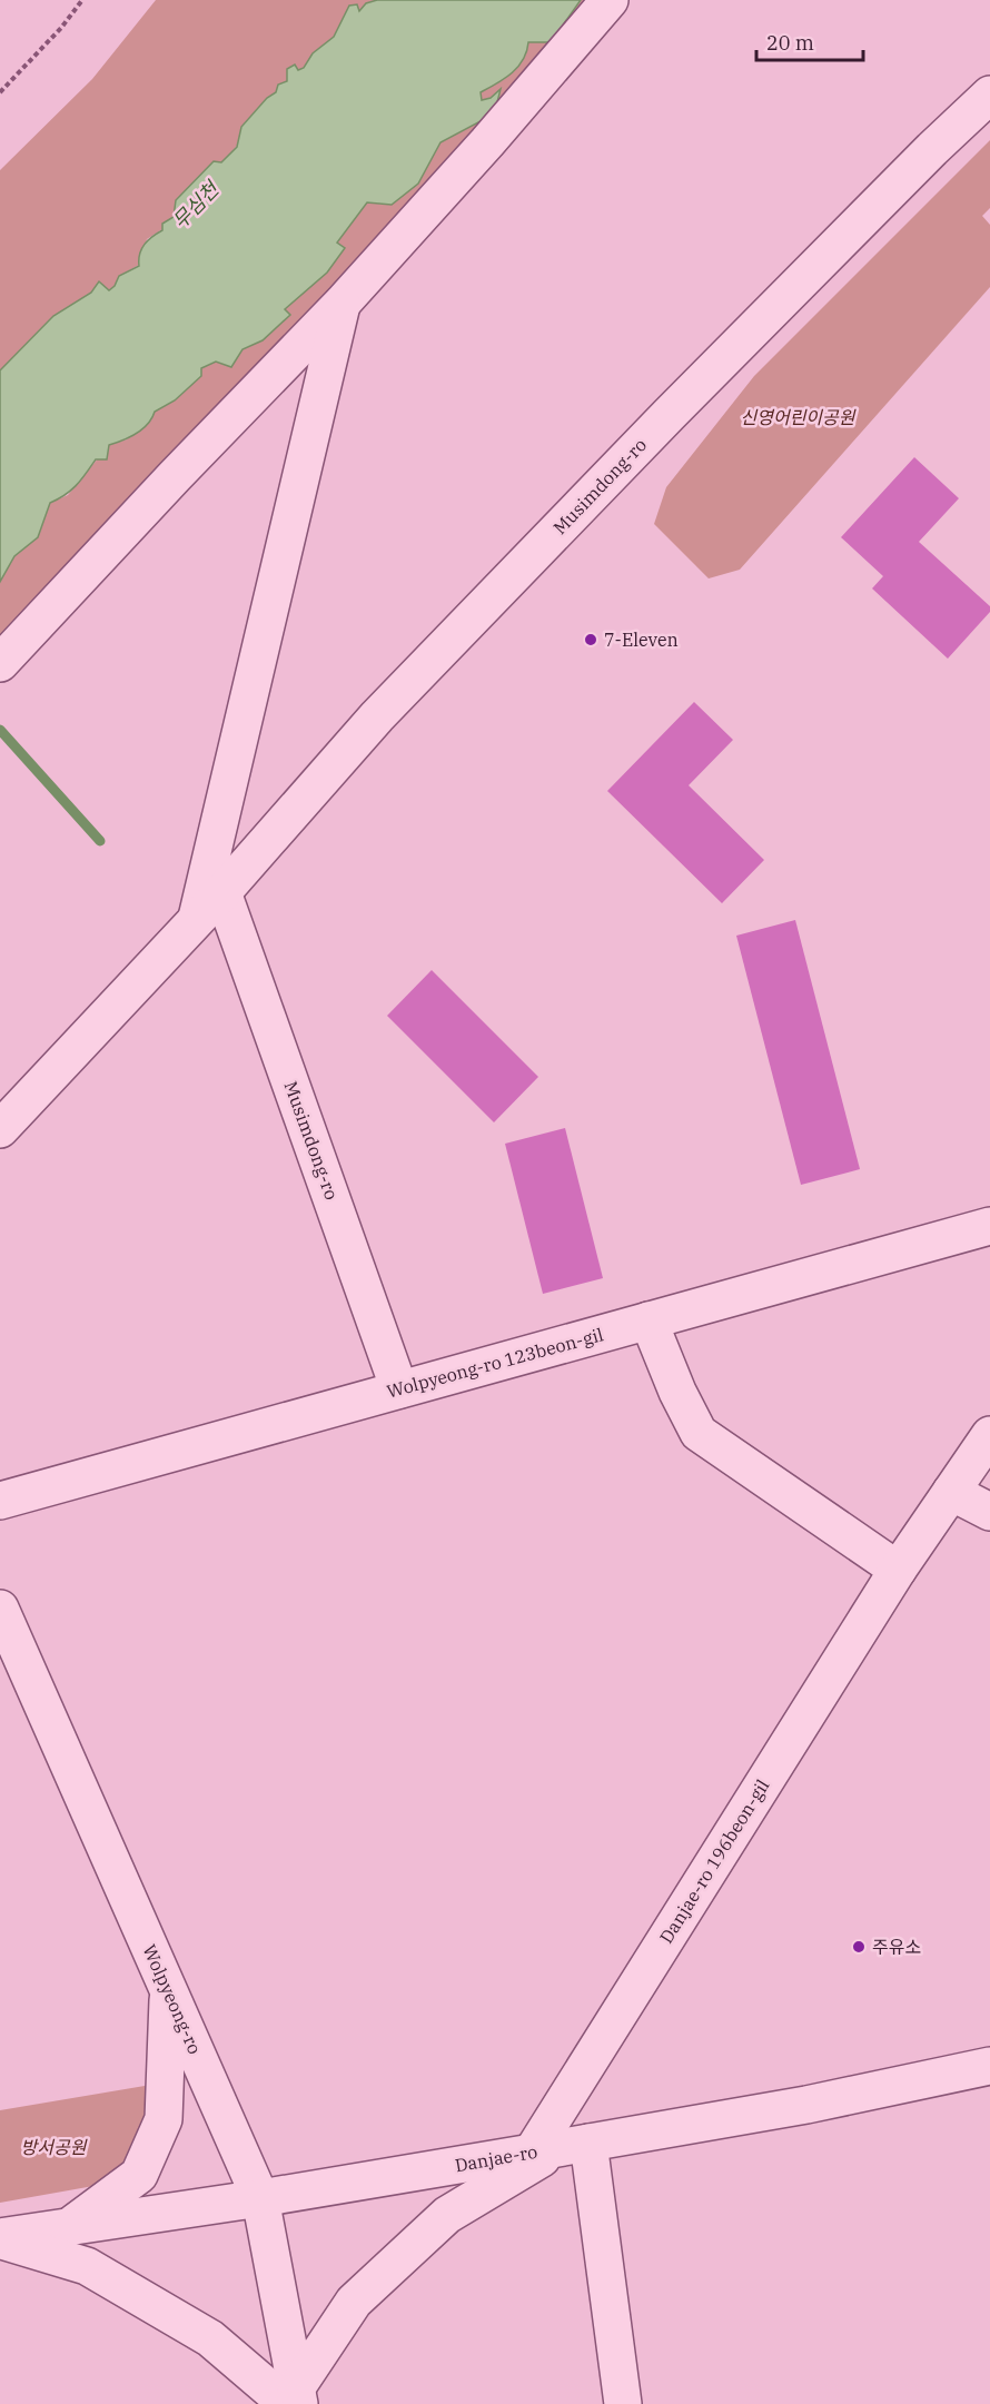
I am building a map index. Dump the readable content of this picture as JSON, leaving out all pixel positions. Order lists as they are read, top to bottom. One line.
{"streets":{"street":["Musimdong-ro","Wolpyeong-ro 123beon-gil","Danjae-ro 196beon-gil","Wolpyeong-ro","Danjae-ro"]},"crossings":[["Musimdong-ro","Wolpyeong-ro 123beon-gil"],["Danjae-ro 196beon-gil","Danjae-ro"],["Wolpyeong-ro","Danjae-ro"]],"water":["무심천"],"parks":["신영어린이공원","방서공원"],"places":["7-Eleven","주유소"],"scale_bar":"20 m"}
